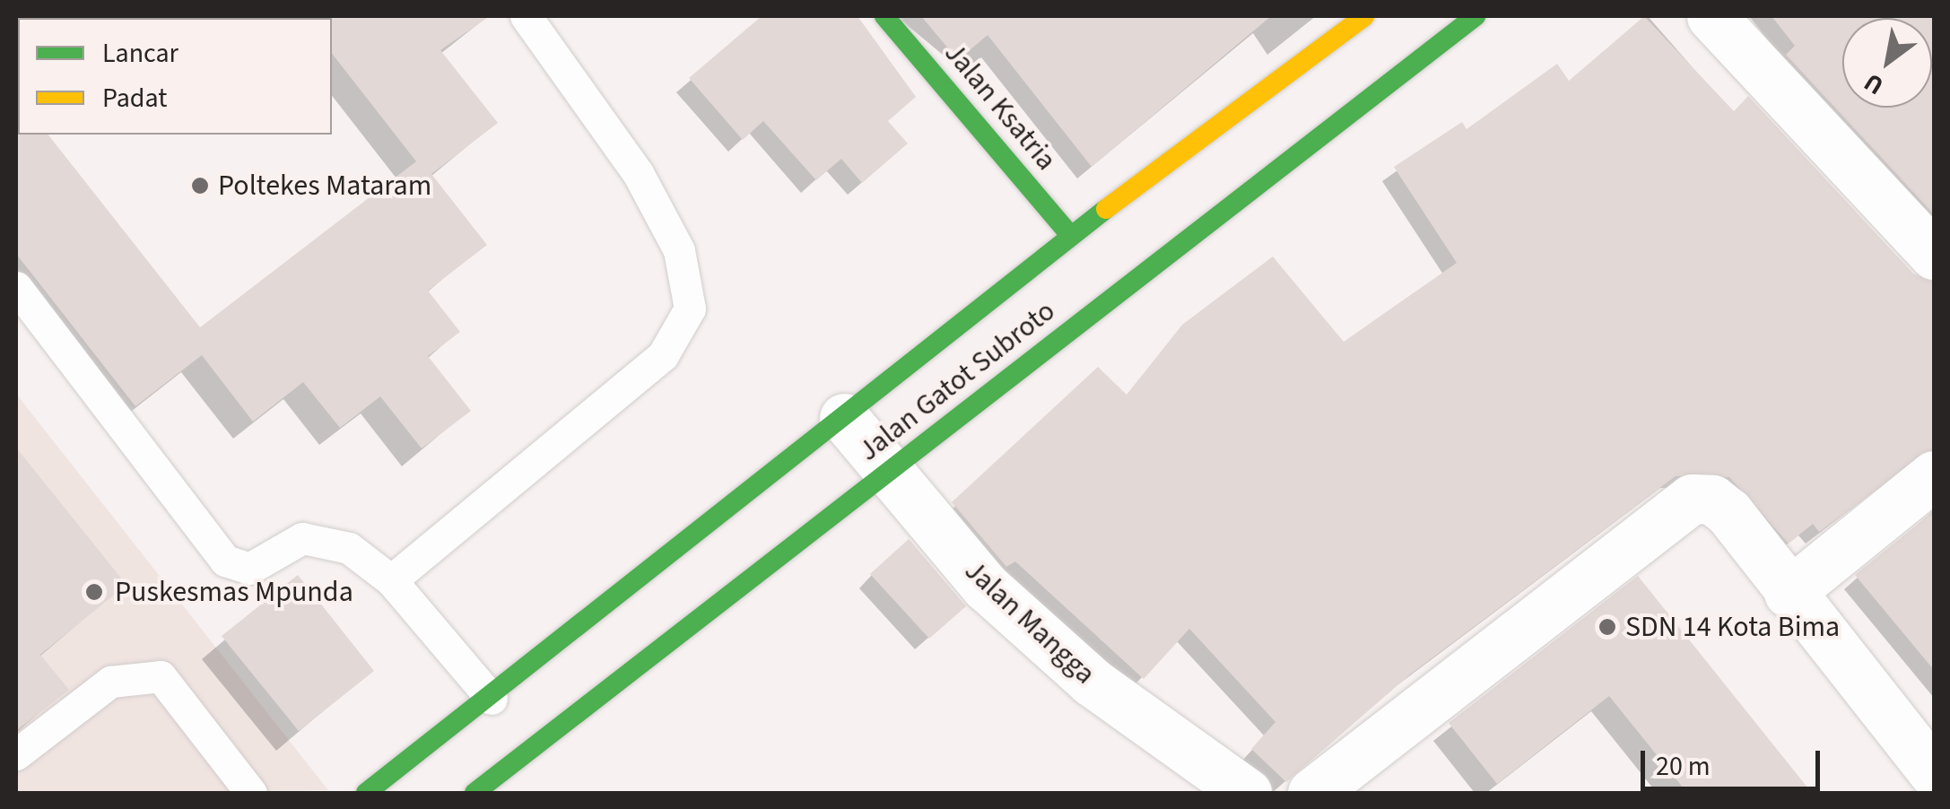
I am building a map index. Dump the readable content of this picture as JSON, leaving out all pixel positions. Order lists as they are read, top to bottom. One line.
{"streets":{"street":["Jalan Ksatria","Jalan Gatot Subroto","Jalan Mangga"]},"crossings":[["Jalan Ksatria","Jalan Gatot Subroto"],["Jalan Gatot Subroto","Jalan Mangga"]],"places":["Poltekes Mataram","Puskesmas Mpunda","SDN 14 Kota Bima"],"legend":["Lancar","Padat"],"scale_bar":"20 m","north":"bottom left"}
